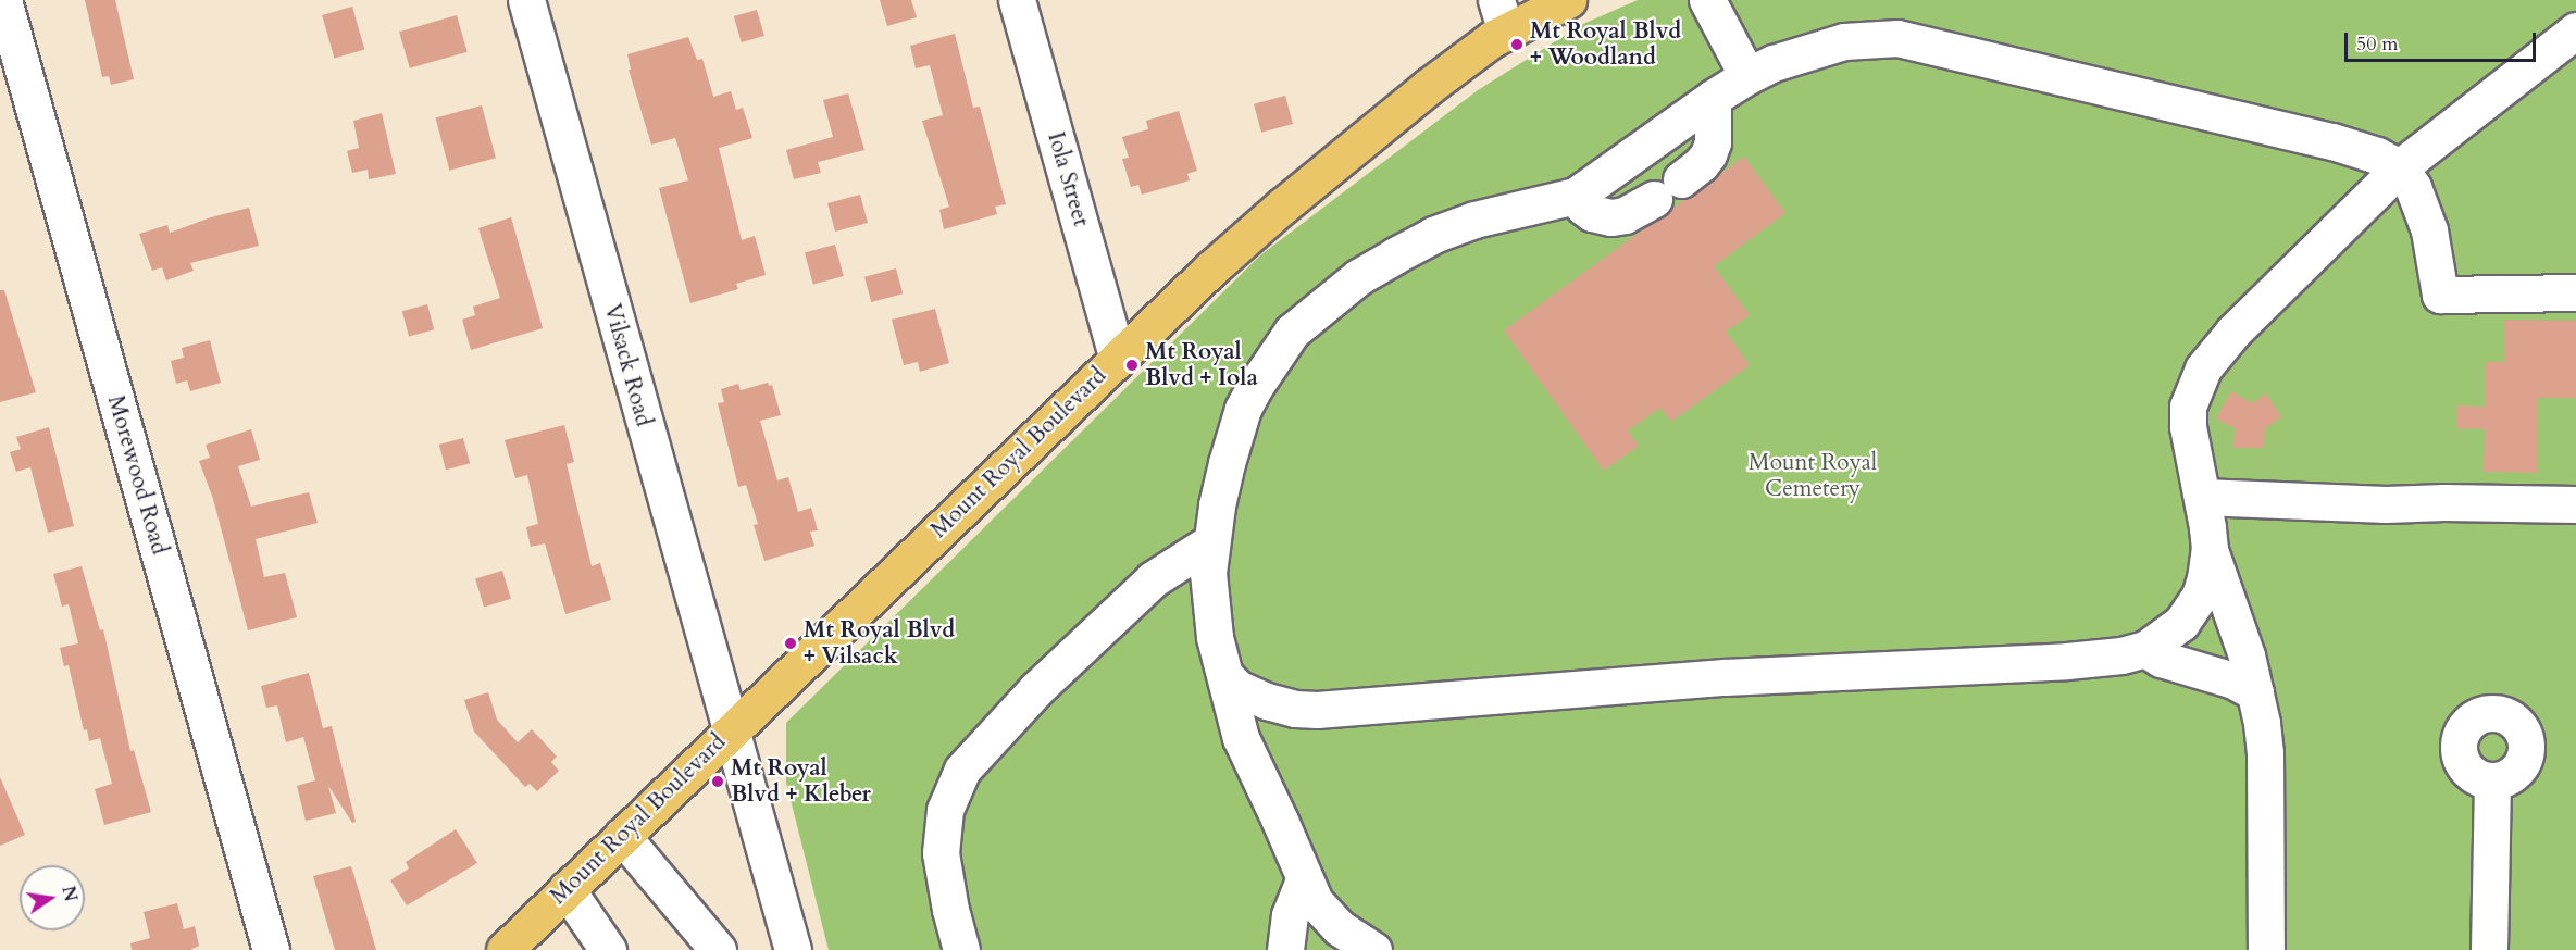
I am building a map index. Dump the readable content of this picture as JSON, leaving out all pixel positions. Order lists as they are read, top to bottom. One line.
{"streets":{"main road":["Mount Royal Boulevard"],"street":["Iola Street","Vilsack Road","Morewood Road"]},"crossings":[["Iola Street","Mount Royal Boulevard"],["Vilsack Road","Mount Royal Boulevard"]],"parks":["Mount Royal Cemetery"],"places":["Mt Royal Blvd + Woodland","Mt Royal Blvd + Iola","Mt Royal Blvd + Vilsack","Mt Royal Blvd + Kleber"],"scale_bar":"50 m","north":"right"}
